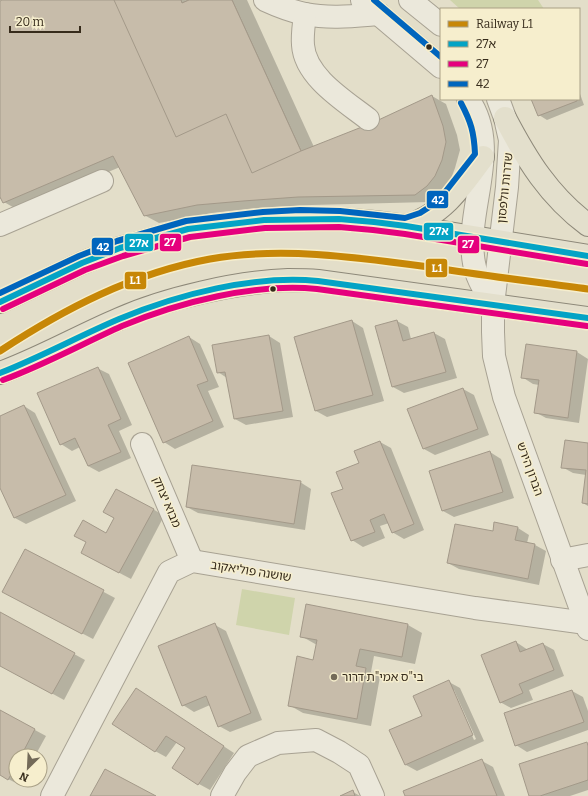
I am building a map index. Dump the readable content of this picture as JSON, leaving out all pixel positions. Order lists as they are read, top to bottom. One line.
{"streets":{"street":["שדרות וולפסון","הברון הירש","מבוא יצחק","שושנה פוליאקוב"]},"crossings":[["שדרות וולפסון","הברון הירש"],["הברון הירש","שושנה פוליאקוב"],["מבוא יצחק","שושנה פוליאקוב"]],"places":["בי\"ס אמי\"ת דרור"],"lines":["transit line 42","transit line 27א","transit line 27","rail line L1"],"legend":["Railway L1","27א","27","42"],"scale_bar":"20 m","north":"bottom left"}
